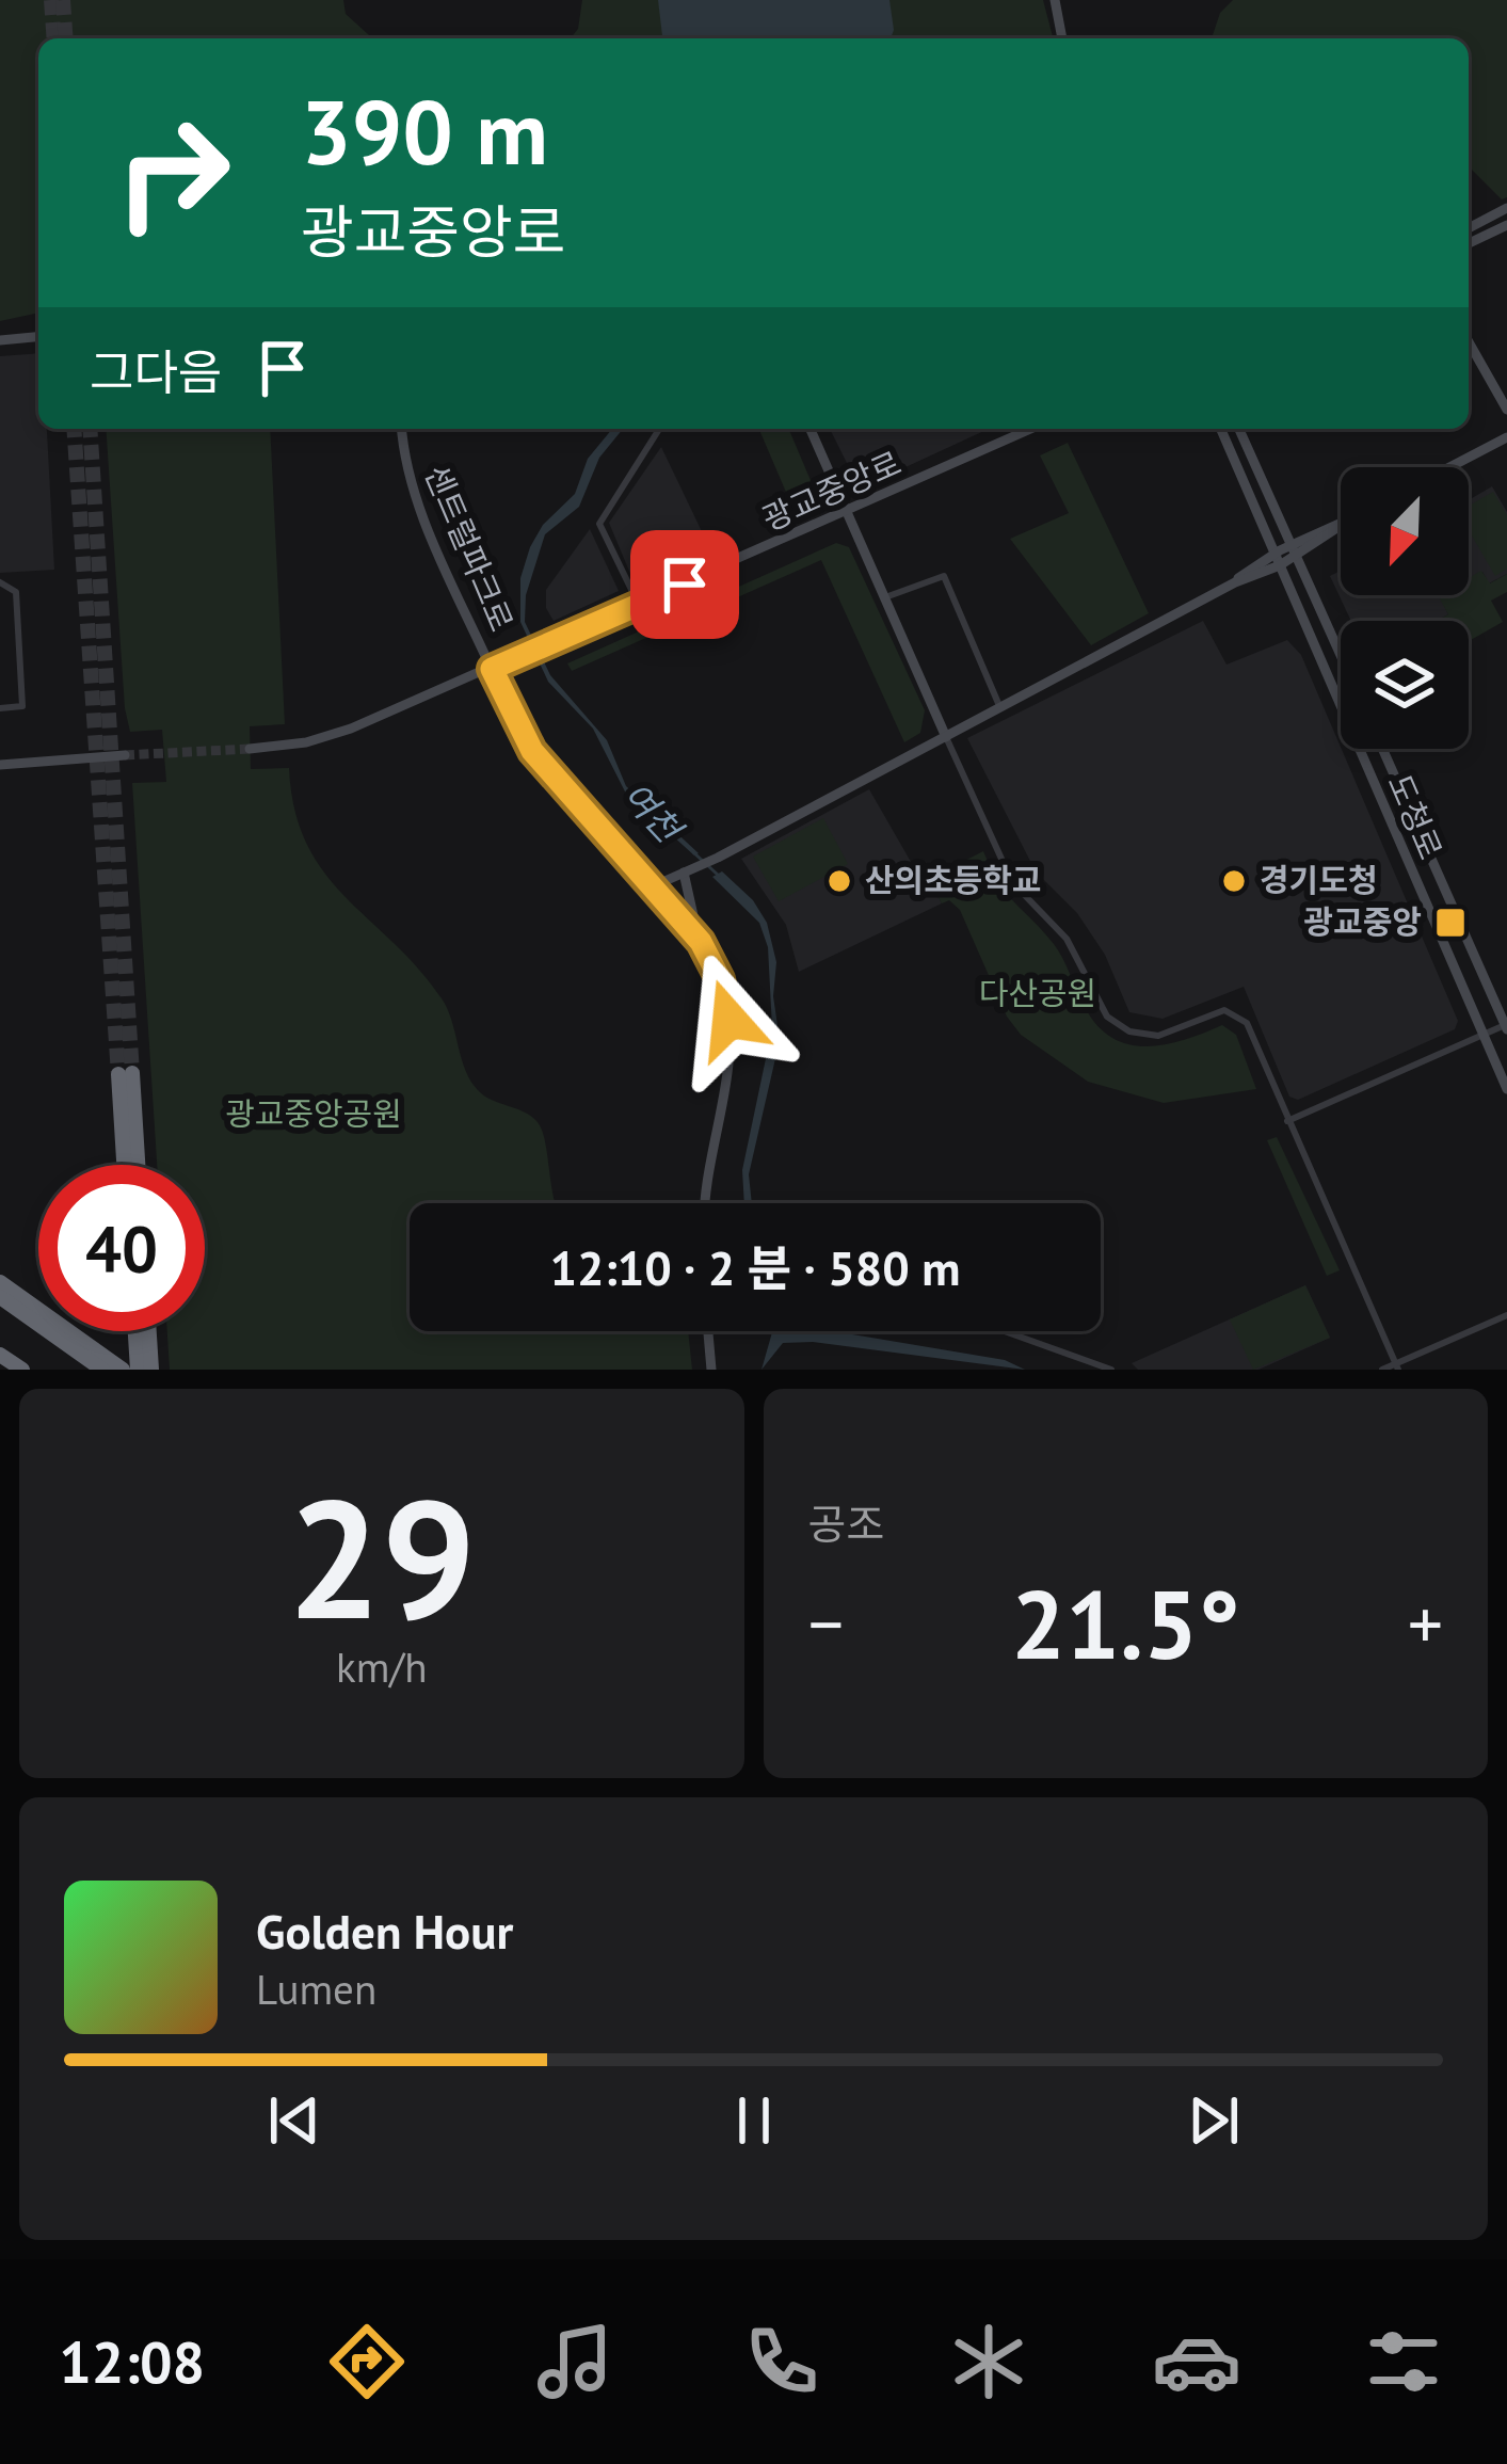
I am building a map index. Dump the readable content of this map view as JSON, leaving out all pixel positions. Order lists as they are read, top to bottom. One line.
{"streets":{"street":["광교중앙로","센트럴파크로","도청로"]},"crossings":[["광교중앙로","센트럴파크로"]],"water":["여천"],"parks":["다산공원","광교중앙공원"],"places":{"other":["산의초등학교","경기도청"],"transit":["광교중앙"]},"north":"bottom left","page":{"turn":["390 m","광교중앙로"],"then":"그다음","limit":"40","trip":"12:10 · 2 분 · 580 m","tile":[["29","km/h"],"공조"],"heat":["−","21.5°","+"],"song":["Golden Hour","Lumen"],"tabs":"12:08"}}
